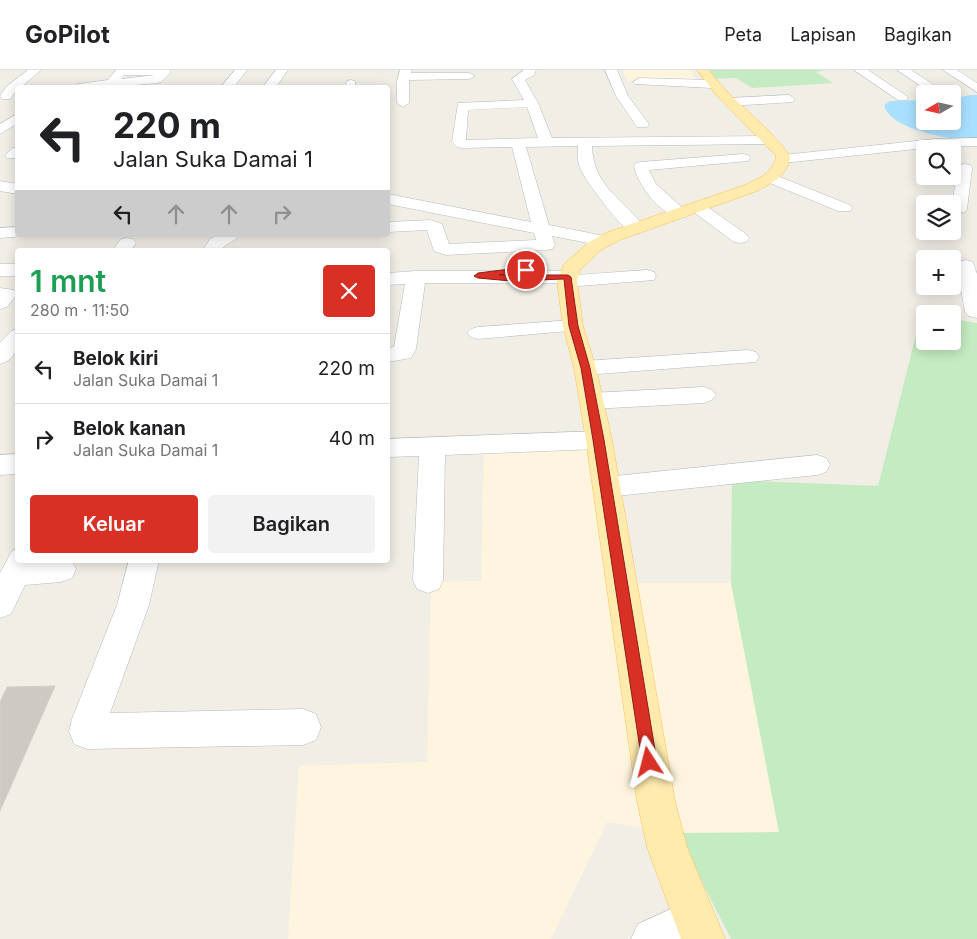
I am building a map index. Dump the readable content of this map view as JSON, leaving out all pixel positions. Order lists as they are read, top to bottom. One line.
{"north":"left","page":{"header":"GoPilot","nav":["Peta","Lapisan","Bagikan"],"map_buttons":["+","−"],"turn":["220 m","Jalan Suka Damai 1"],"heading":["1 mnt","280 m · 11:50"],"list":[{"name":"Belok kiri","note":"Jalan Suka Damai 1","value":"220 m"},{"name":"Belok kanan","note":"Jalan Suka Damai 1","value":"40 m"}],"buttons":["Keluar","Bagikan"]}}
